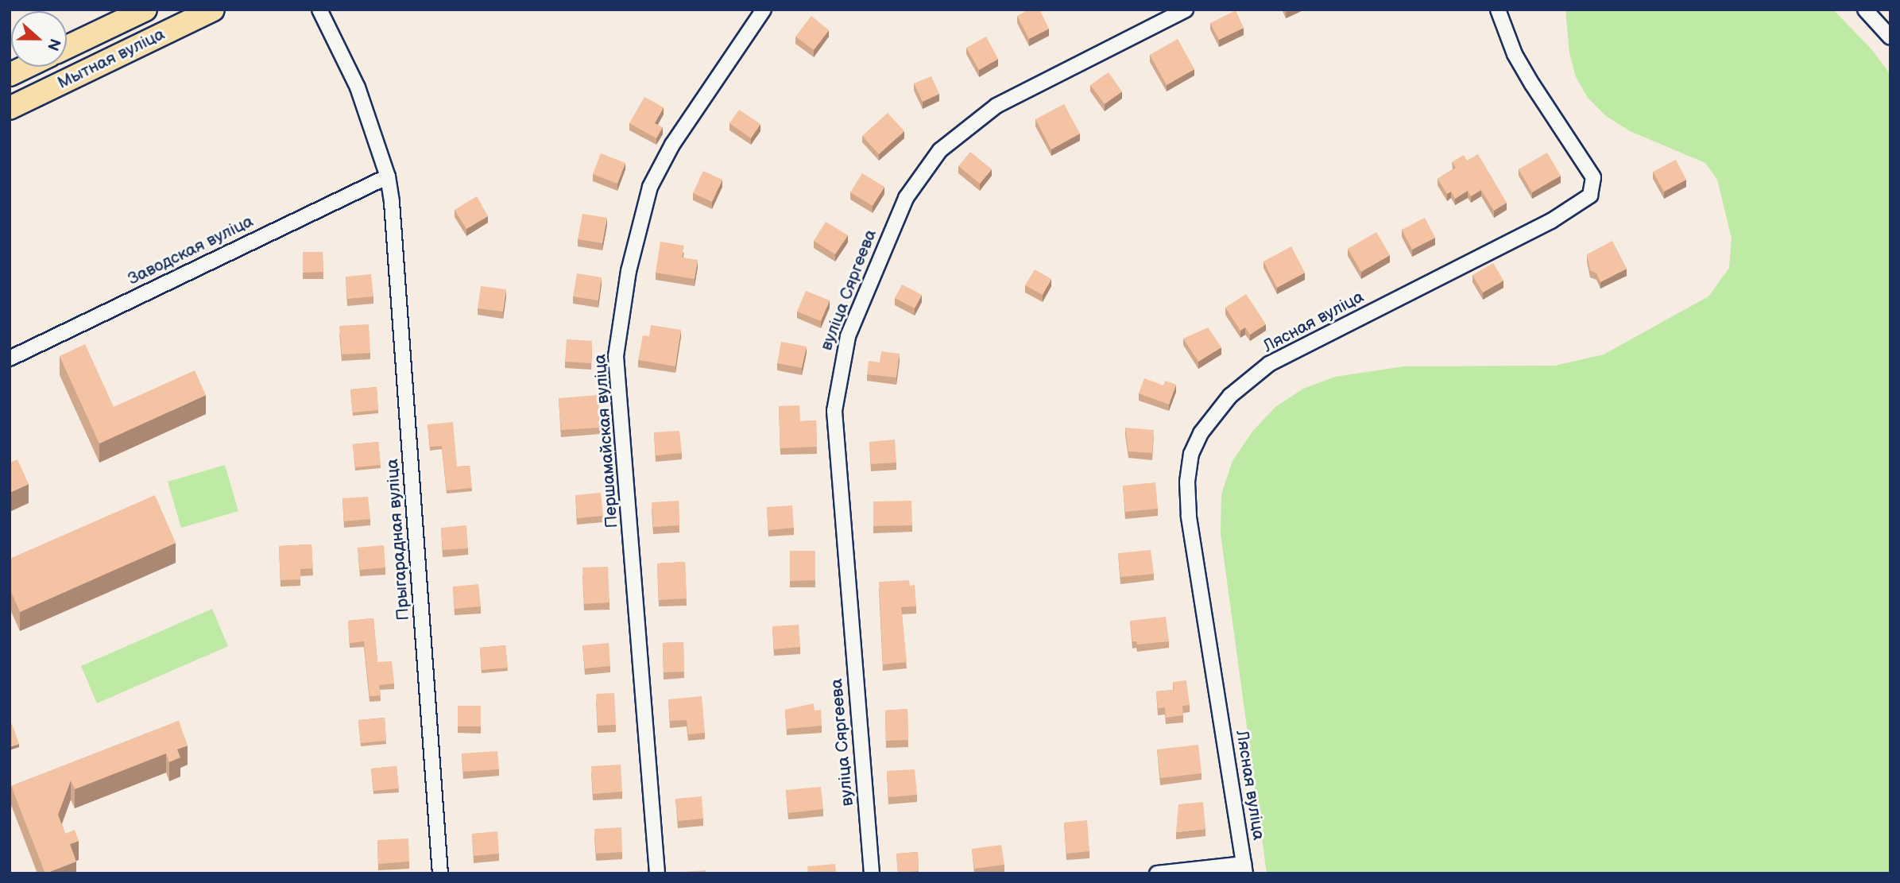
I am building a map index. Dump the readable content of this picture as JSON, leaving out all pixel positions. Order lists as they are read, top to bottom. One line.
{"streets":{"main road":["Мытная вуліца"],"street":["Заводская вуліца","вуліца Сяргеева","Лясная вуліца","Першамайская вуліца","Прыгарадная вуліца"]},"crossings":[["Заводская вуліца","Прыгарадная вуліца"]],"north":"right"}
